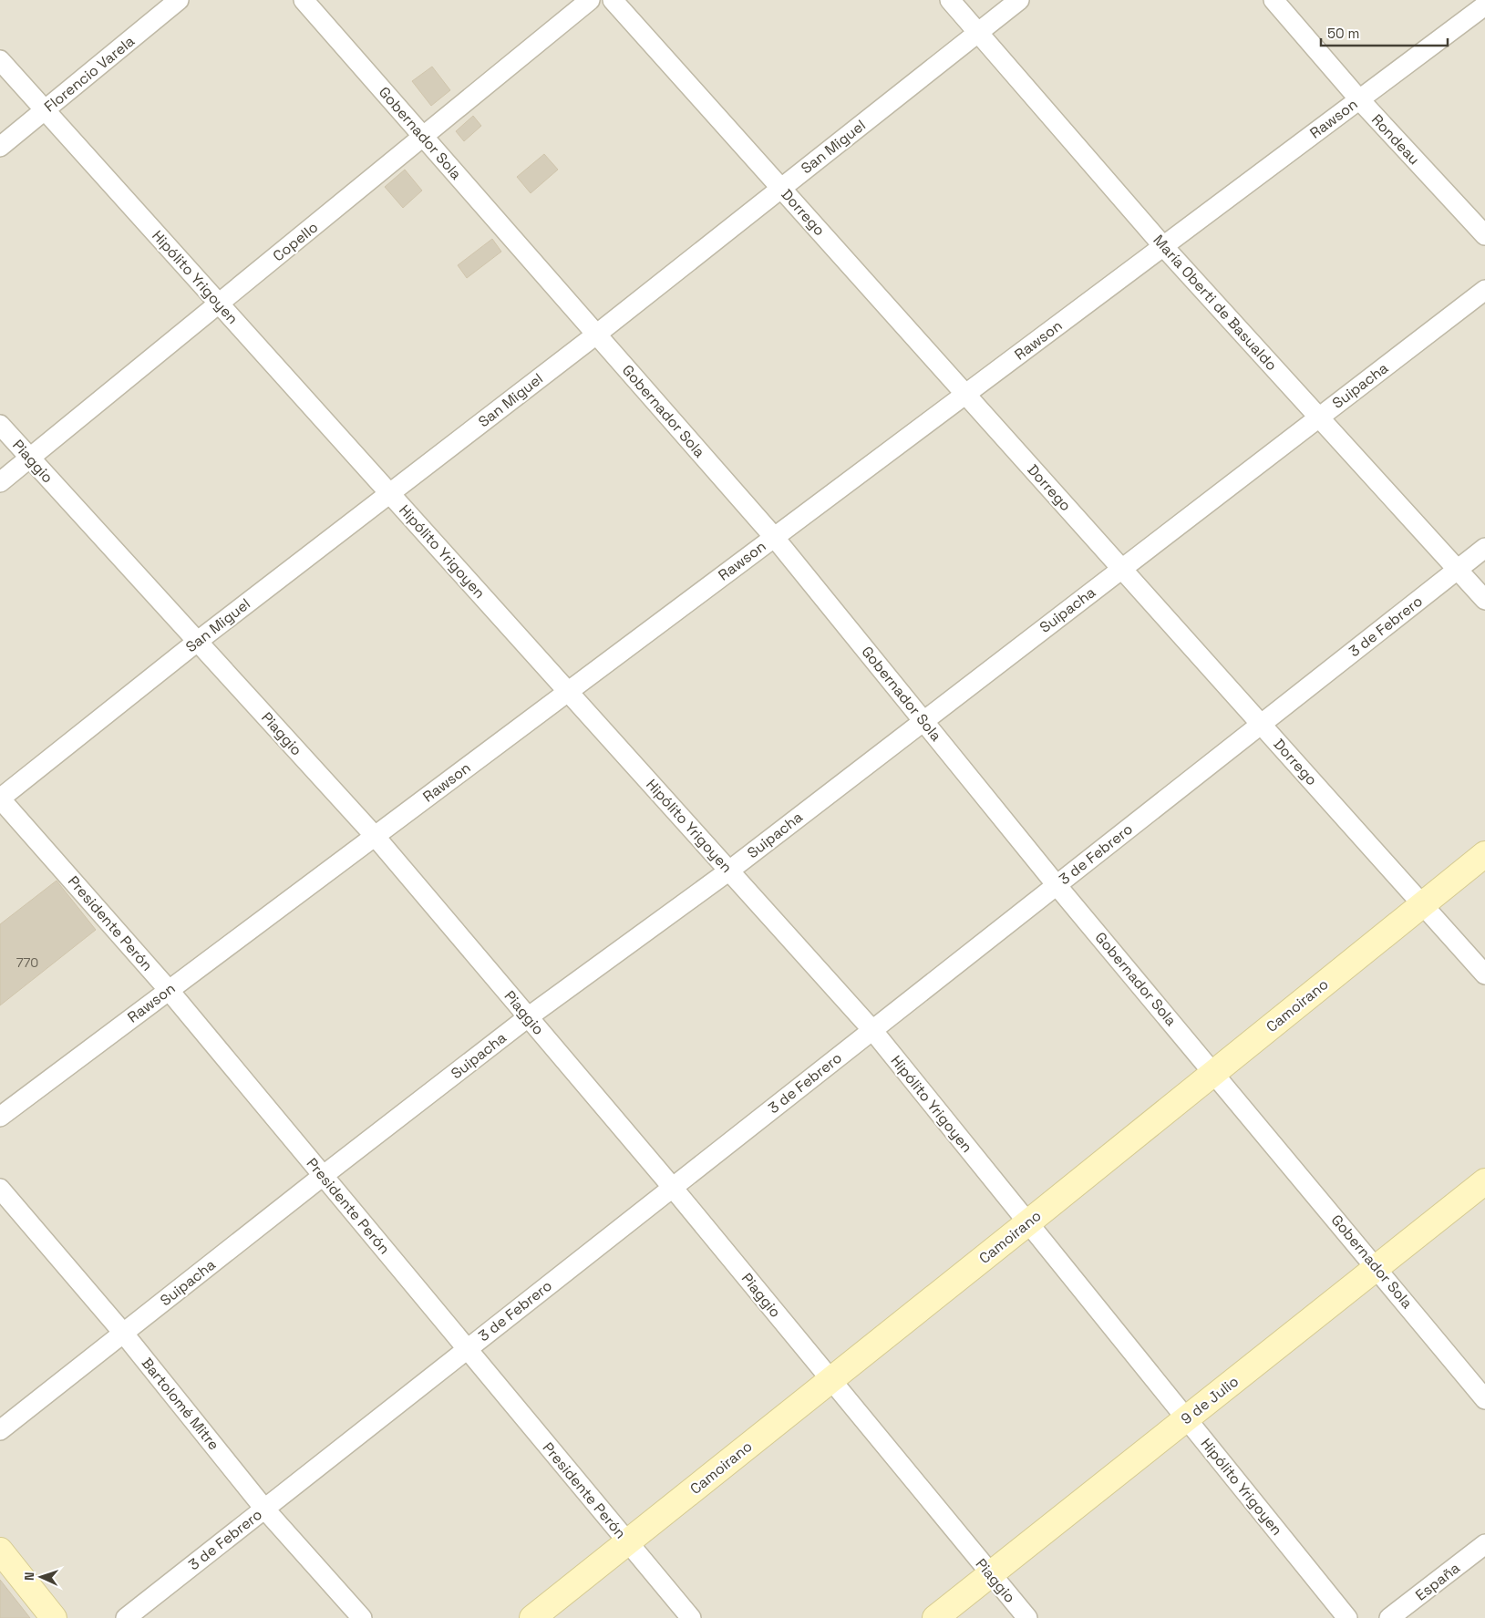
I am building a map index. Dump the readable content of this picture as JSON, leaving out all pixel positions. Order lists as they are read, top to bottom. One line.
{"streets":{"street":["Florencio Varela","Rawson","Gobernador Sola","Rondeau","San Miguel","Dorrego","Copello","Hipólito Yrigoyen","María Oberti de Basualdo","Suipacha","Piaggio","3 de Febrero","Presidente Perón","Camoirano","9 de Julio","Bartolomé Mitre","España"]},"crossings":[["Florencio Varela","Hipólito Yrigoyen"],["Rawson","Gobernador Sola"],["Rawson","Rondeau"],["Rawson","Dorrego"],["Rawson","Hipólito Yrigoyen"],["Rawson","María Oberti de Basualdo"],["Rawson","Piaggio"],["Rawson","Presidente Perón"],["Gobernador Sola","San Miguel"],["Gobernador Sola","Copello"],["Gobernador Sola","Suipacha"],["Gobernador Sola","3 de Febrero"],["Gobernador Sola","Camoirano"],["Gobernador Sola","9 de Julio"],["San Miguel","Dorrego"],["San Miguel","Hipólito Yrigoyen"],["San Miguel","María Oberti de Basualdo"],["San Miguel","Piaggio"],["San Miguel","Presidente Perón"],["Dorrego","Suipacha"],["Dorrego","3 de Febrero"],["Dorrego","Camoirano"],["Copello","Hipólito Yrigoyen"],["Copello","Piaggio"],["Hipólito Yrigoyen","Suipacha"],["Hipólito Yrigoyen","3 de Febrero"],["Hipólito Yrigoyen","Camoirano"],["Hipólito Yrigoyen","9 de Julio"],["María Oberti de Basualdo","Suipacha"],["María Oberti de Basualdo","3 de Febrero"],["Suipacha","Piaggio"],["Suipacha","Presidente Perón"],["Suipacha","Bartolomé Mitre"],["Piaggio","3 de Febrero"],["Piaggio","Camoirano"],["Piaggio","9 de Julio"],["3 de Febrero","Presidente Perón"],["3 de Febrero","Bartolomé Mitre"],["Presidente Perón","Camoirano"]],"house_numbers":["770"],"scale_bar":"50 m","north":"left"}
